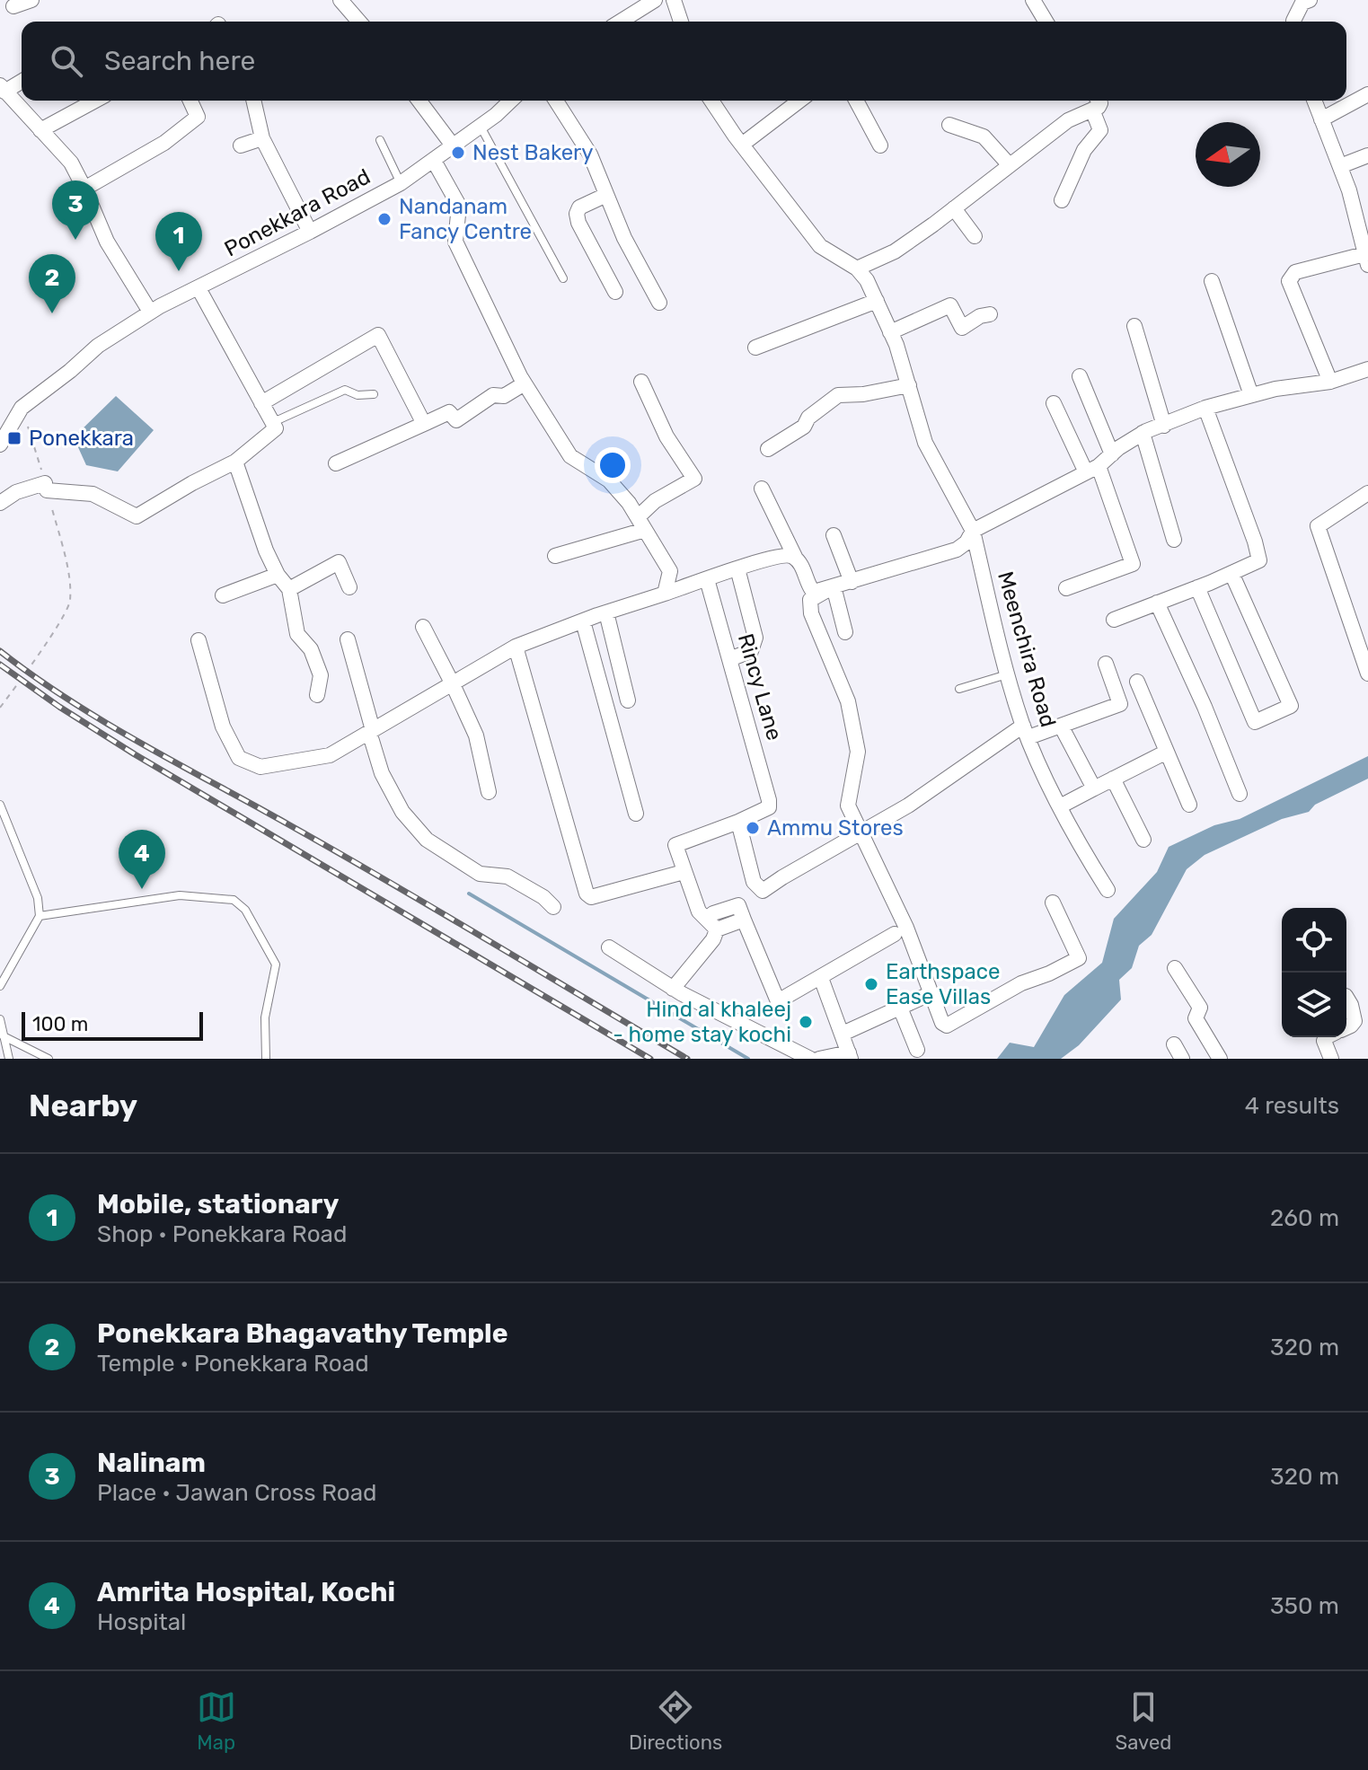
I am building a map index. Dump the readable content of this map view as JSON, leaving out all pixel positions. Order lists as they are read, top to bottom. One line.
{"streets":{"street":["Ponekkara Road","Meenchira Road","Rincy Lane"]},"places":{"other":["Nest Bakery","Nandanam Fancy Centre","Ammu Stores","Earthspace Ease Villas","Hind al khaleej - home stay kochi"],"transit":["Ponekkara"]},"scale_bar":"100 m","north":"left","page":{"search":"Search here","pins":["3","1","2","4"],"scale":"100 m","heading":["Nearby","4 results"],"list":[{"mark":"1","name":"Mobile, stationary","note":"Shop · Ponekkara Road","value":"260 m"},{"mark":"2","name":"Ponekkara Bhagavathy Temple","note":"Temple · Ponekkara Road","value":"320 m"},{"mark":"3","name":"Nalinam","note":"Place · Jawan Cross Road","value":"320 m"},{"mark":"4","name":"Amrita Hospital, Kochi","note":"Hospital","value":"350 m"}],"nav":["Map","Directions","Saved"]}}
